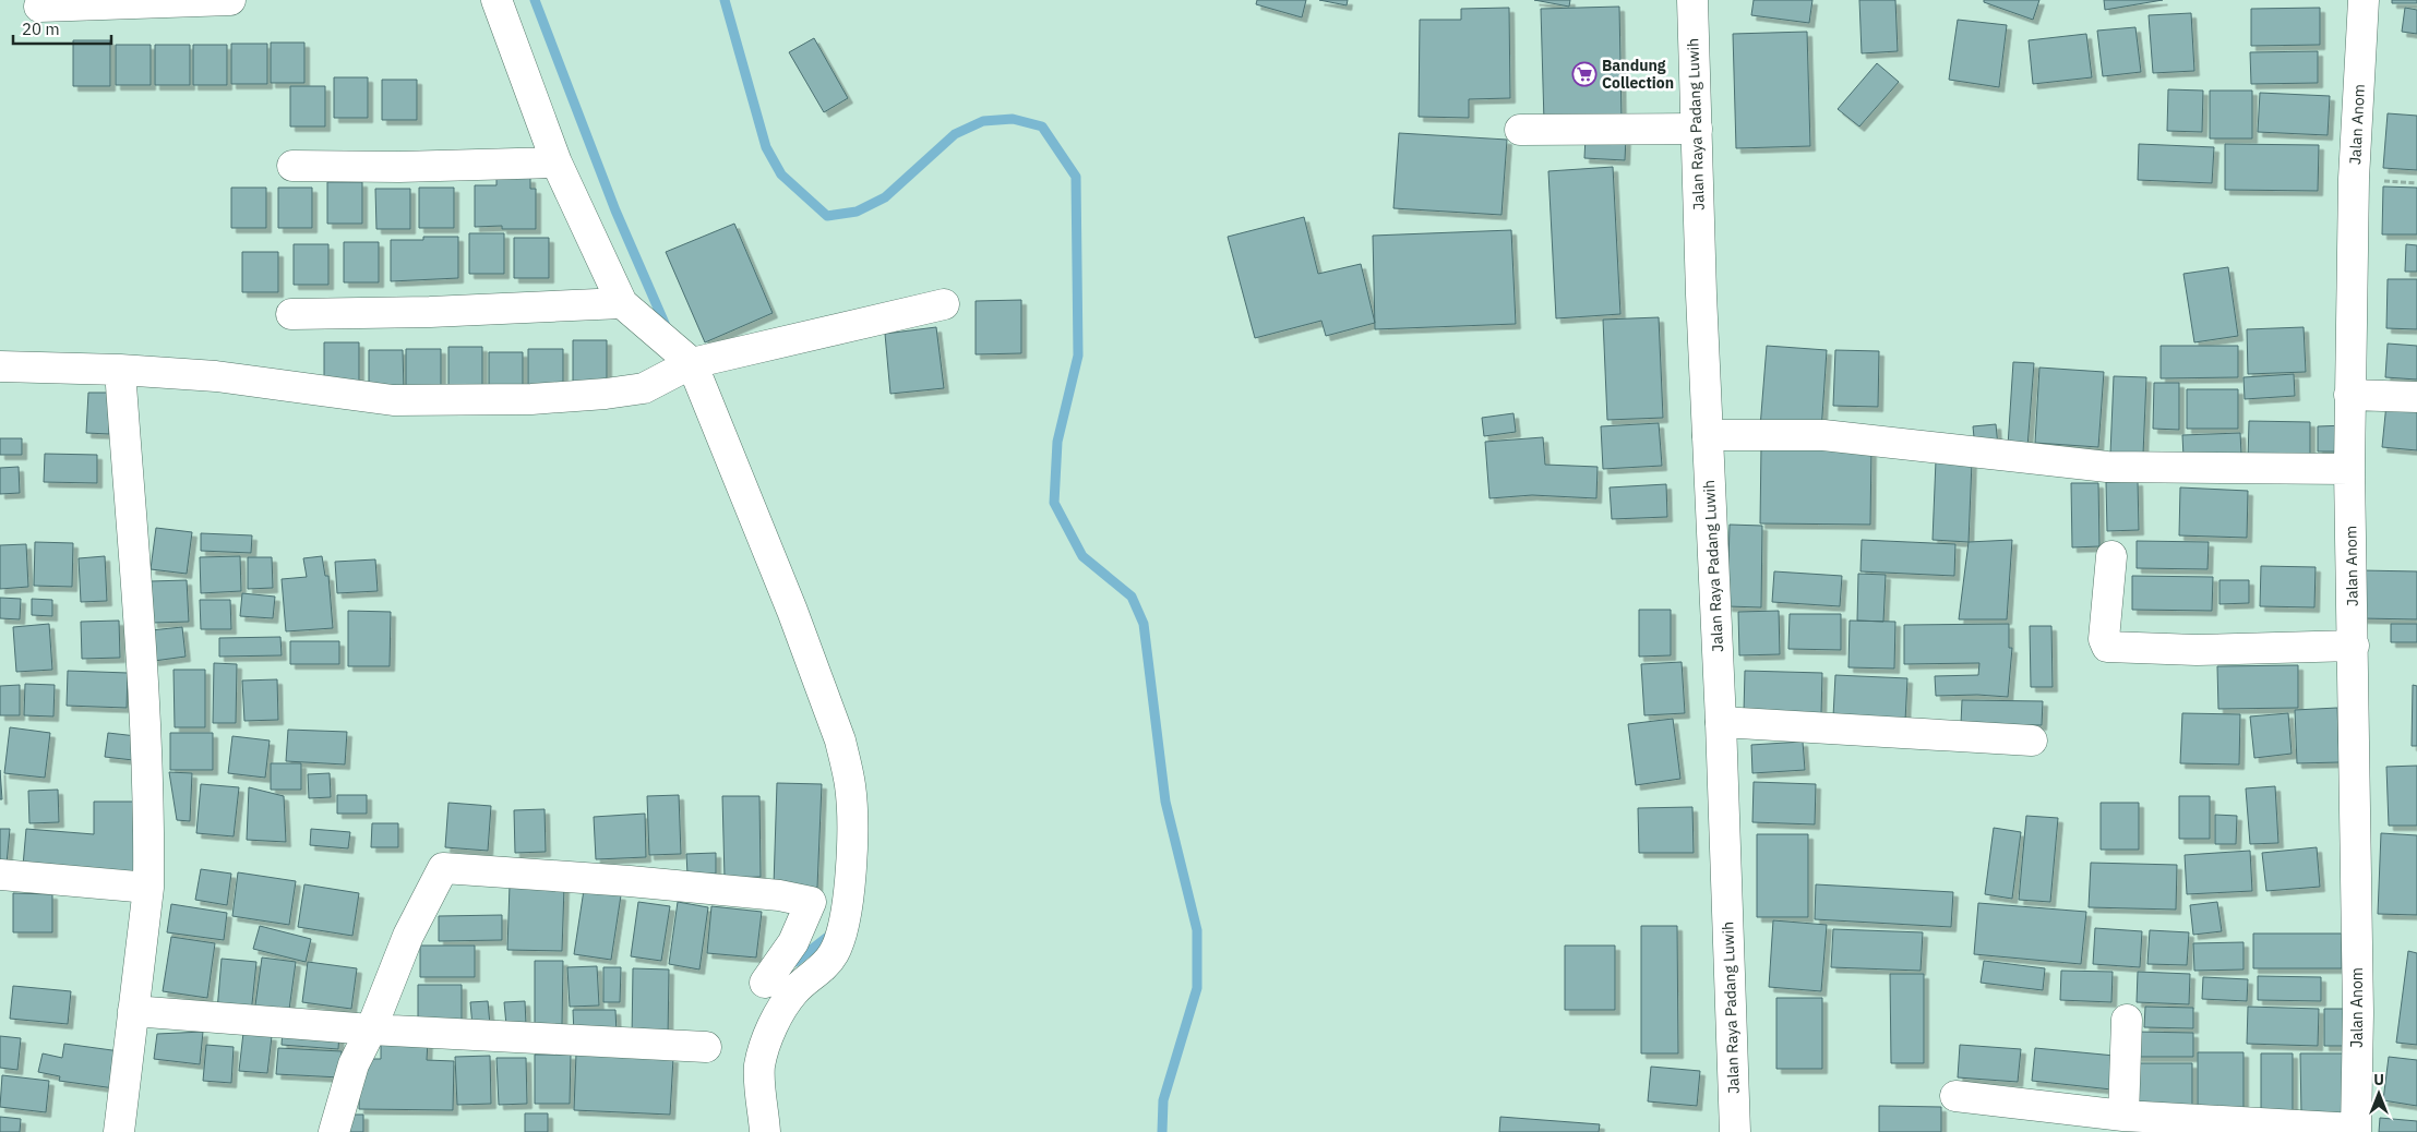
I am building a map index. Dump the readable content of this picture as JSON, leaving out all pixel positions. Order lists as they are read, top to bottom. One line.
{"streets":{"street":["Jalan Raya Padang Luwih","Jalan Anom"]},"places":{"supermarket":["Bandung Collection"]},"scale_bar":"20 m","north":"top"}
